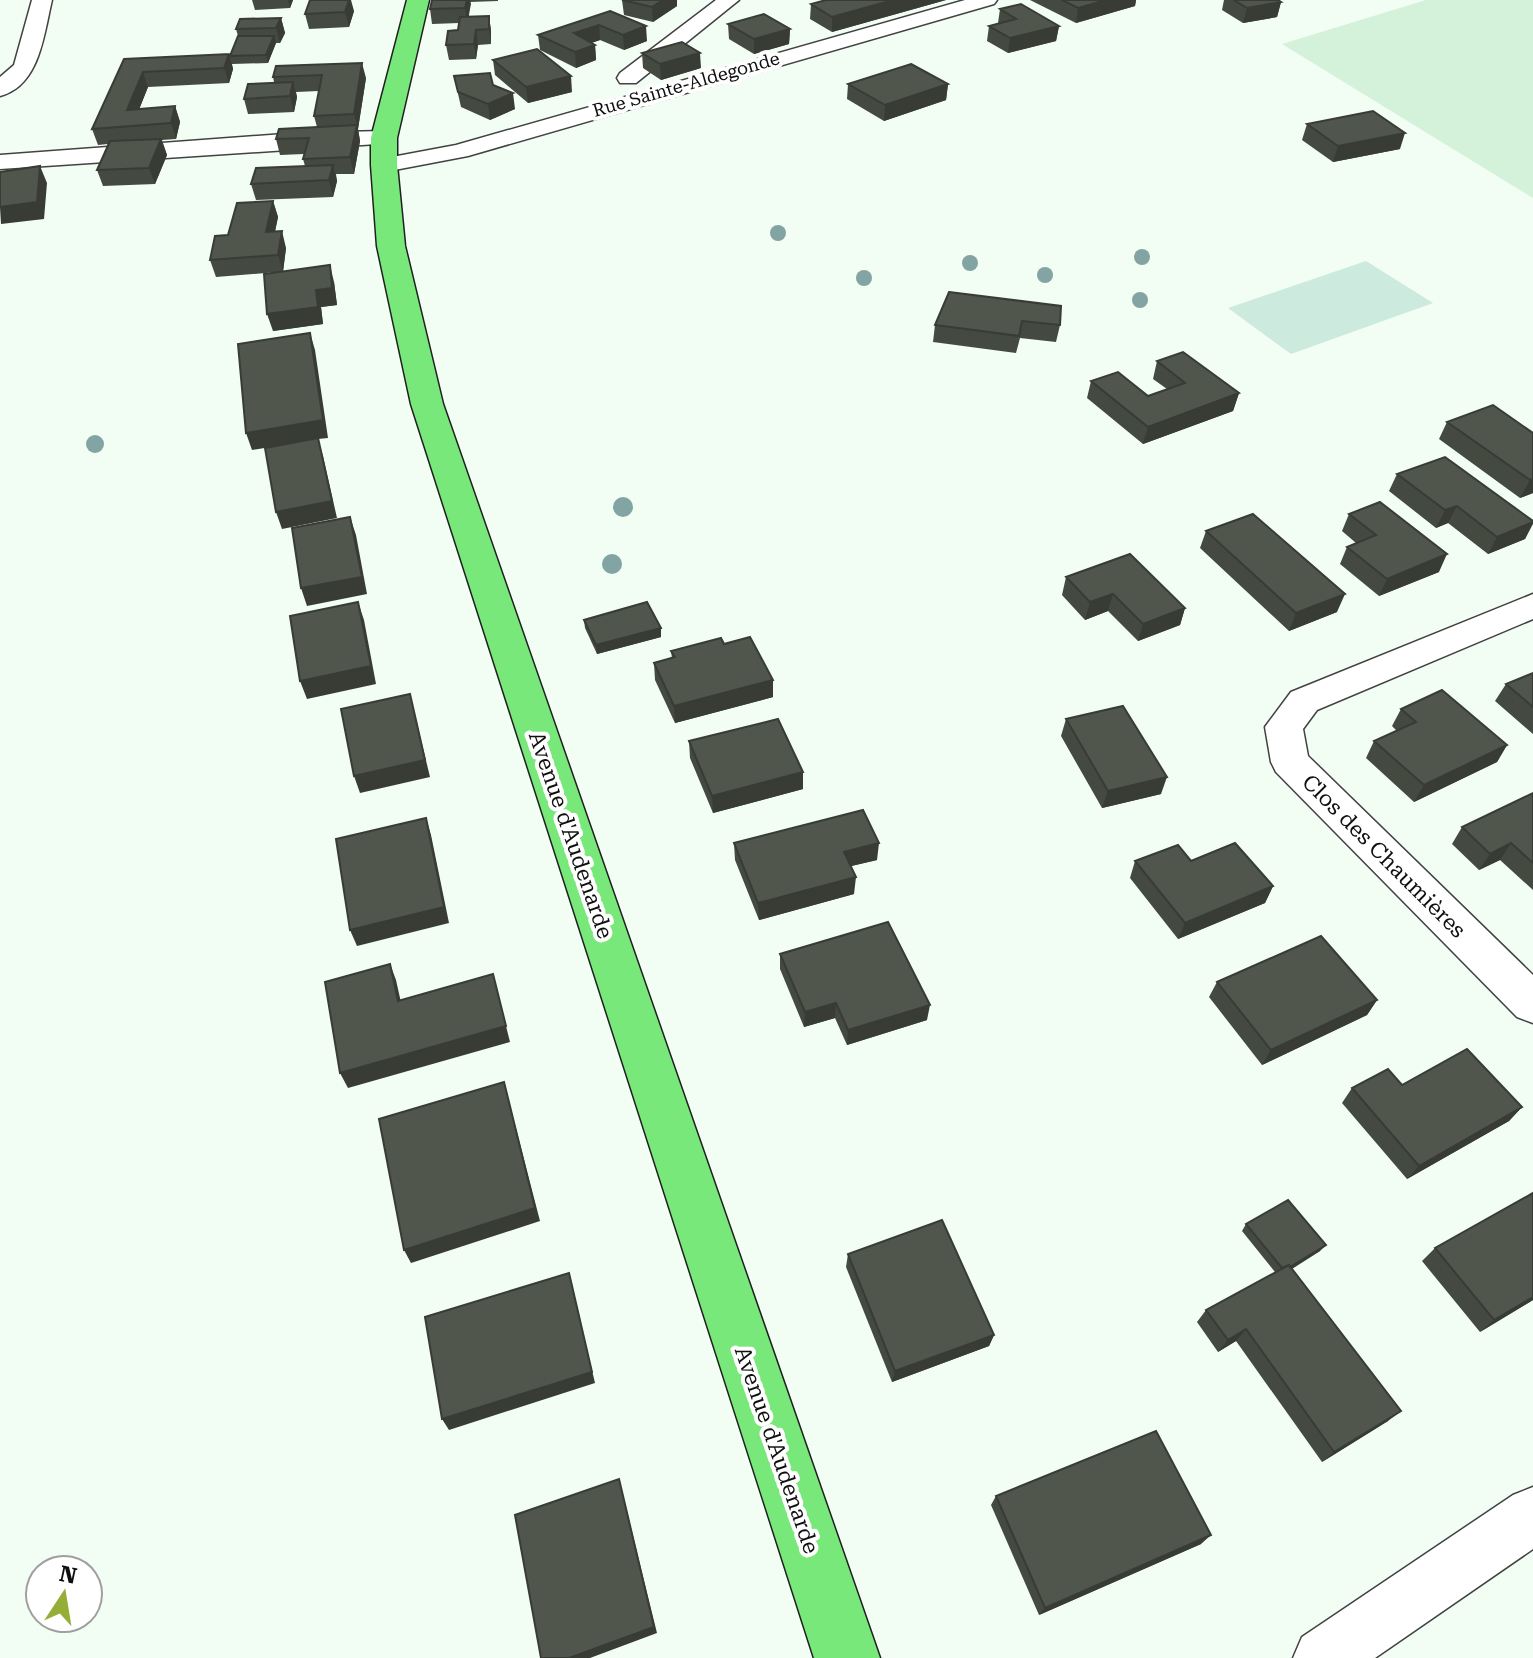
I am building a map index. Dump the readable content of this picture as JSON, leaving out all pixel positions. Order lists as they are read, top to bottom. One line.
{"streets":{"main road":["Avenue d'Audenarde"],"street":["Rue Sainte-Aldegonde","Clos des Chaumières"]},"crossings":[["Rue Sainte-Aldegonde","Avenue d'Audenarde"]],"north":"top"}
